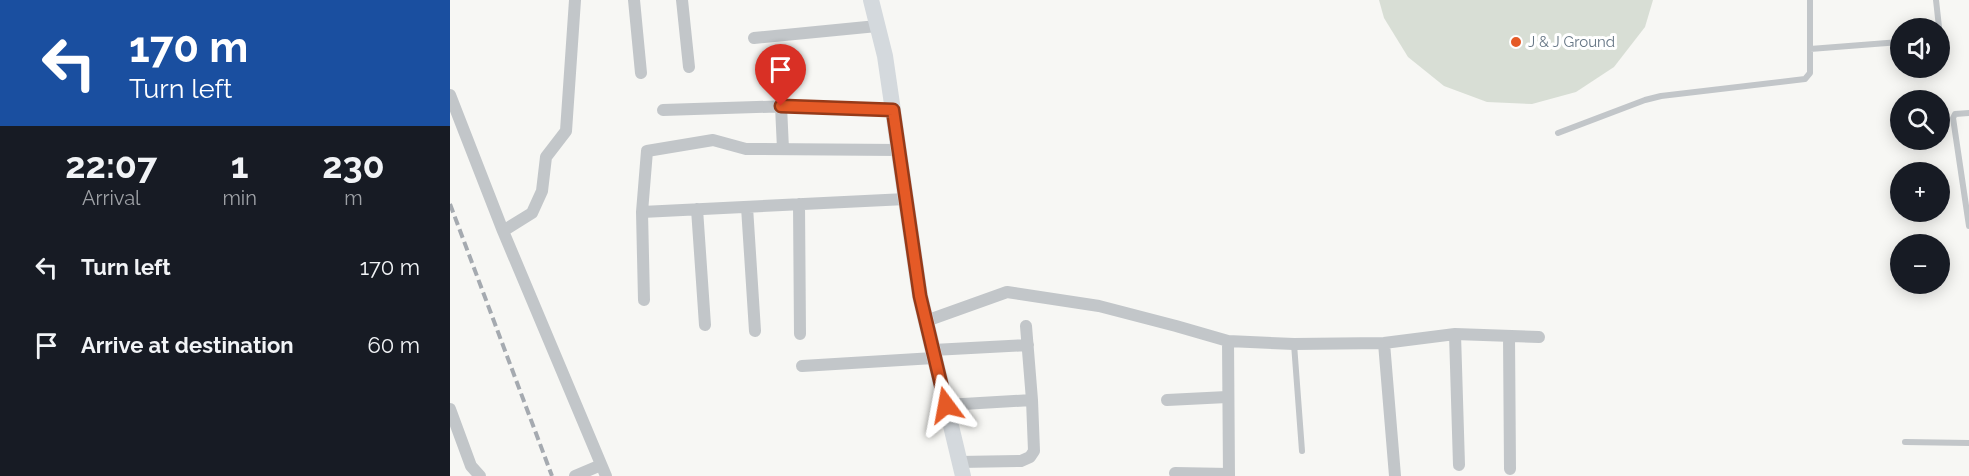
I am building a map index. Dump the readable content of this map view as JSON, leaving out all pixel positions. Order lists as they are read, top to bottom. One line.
{"places":["J & J Ground"],"page":{"turn":["170 m","Turn left"],"map_buttons":["+","−"],"eta":["22:07","Arrival","1","min","230","m"],"list":[{"name":"Turn left","value":"170 m"},{"name":"Arrive at destination","value":"60 m"}]}}
